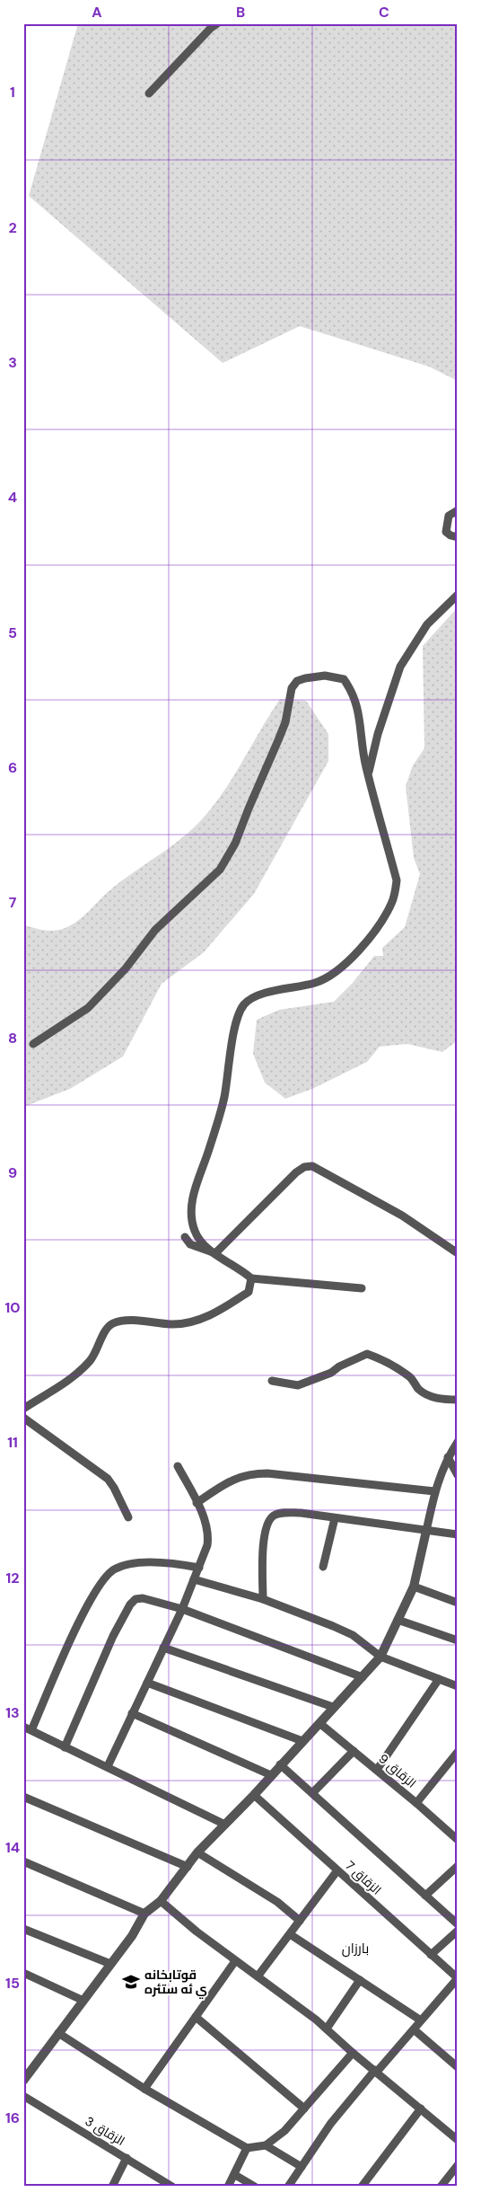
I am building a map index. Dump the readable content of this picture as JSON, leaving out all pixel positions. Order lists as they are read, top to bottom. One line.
{"streets":{"street":["الزقاق 9","الزقاق 7","الزقاق 3"]},"districts":["بارزان"],"places":{"school or university":["قوتابخانه ي ئه ستئره"]},"grid":{"columns":["A","B","C"],"rows":["1","2","3","4","5","6","7","8","9","10","11","12","13","14","15","16"]}}
